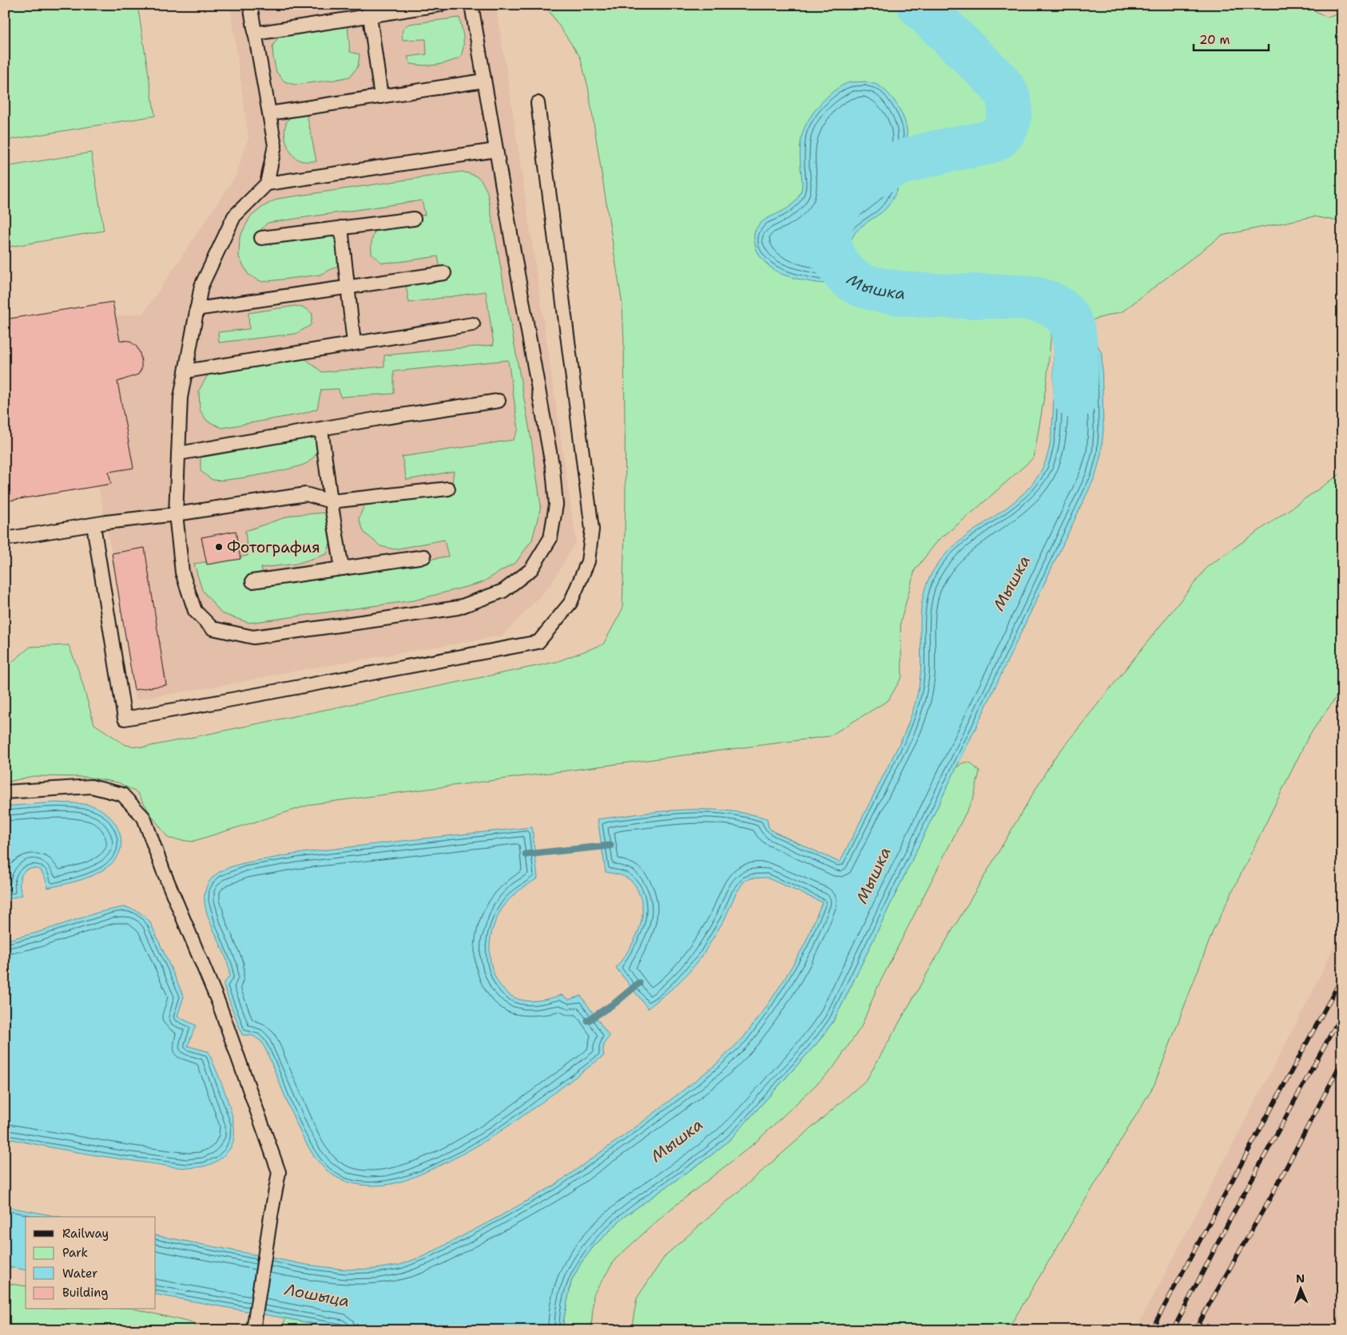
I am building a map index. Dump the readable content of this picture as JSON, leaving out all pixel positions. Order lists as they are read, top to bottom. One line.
{"water":["Мышка","Лошыца"],"places":["Фотография"],"legend":["Railway","Park","Water","Building"],"scale_bar":"20 m","north":"top"}
